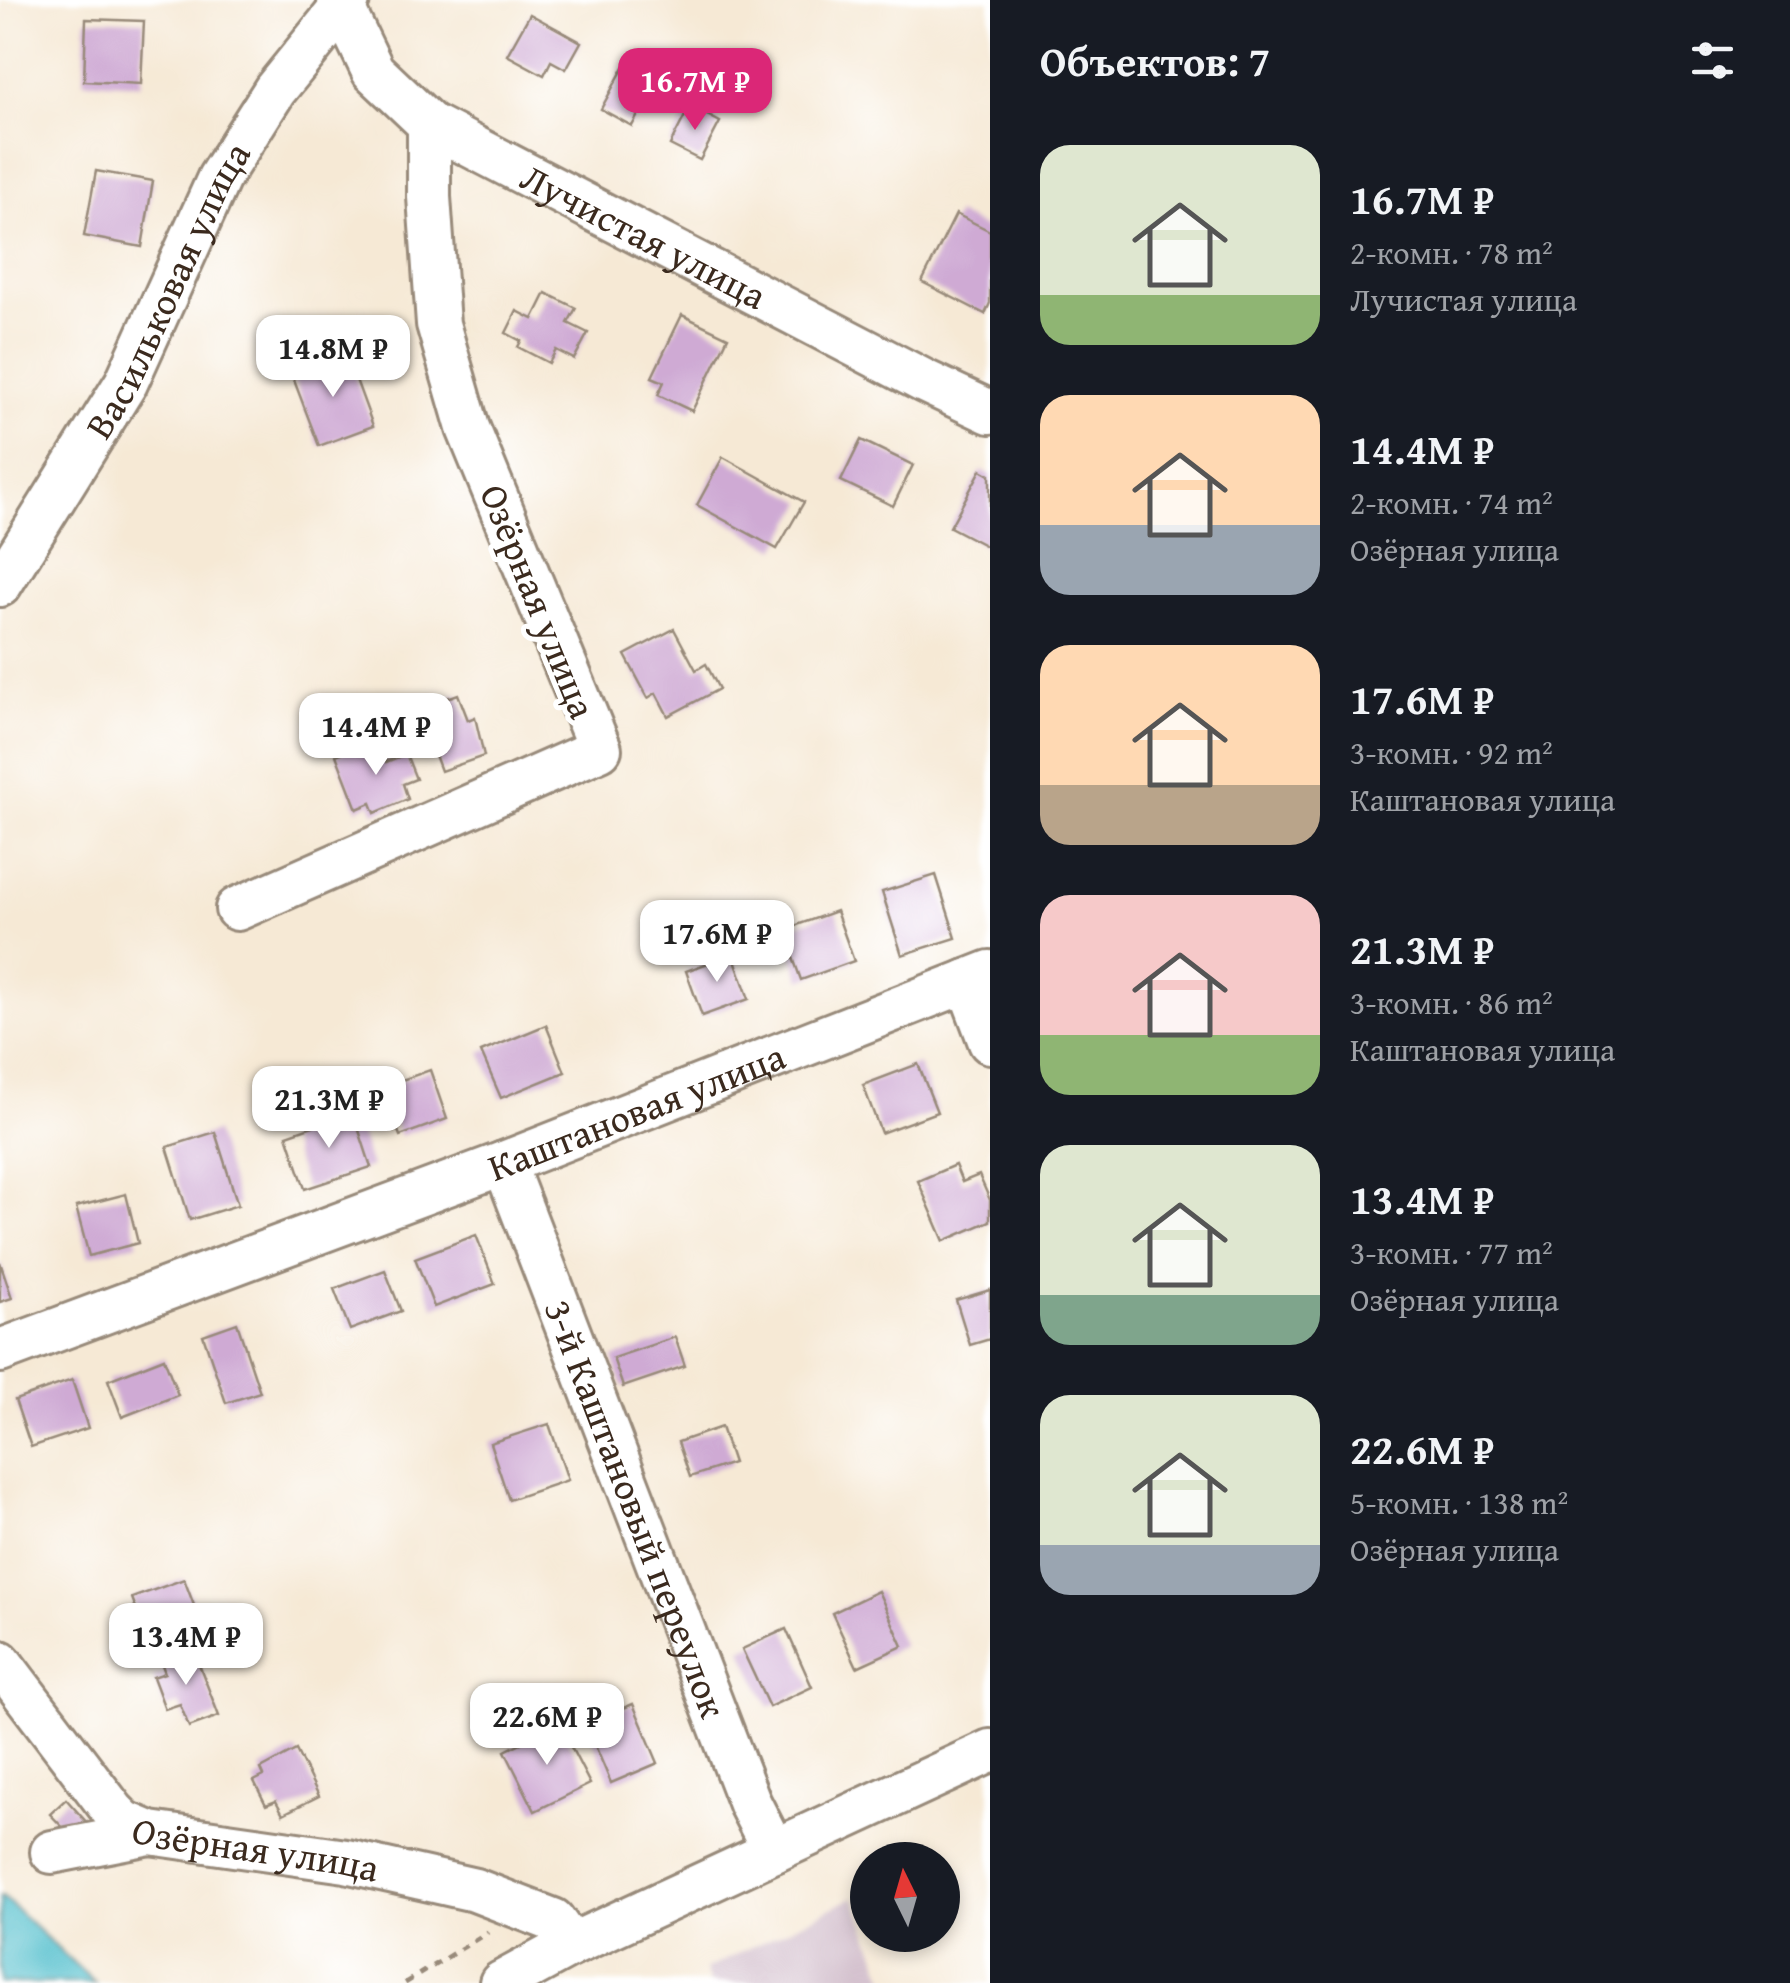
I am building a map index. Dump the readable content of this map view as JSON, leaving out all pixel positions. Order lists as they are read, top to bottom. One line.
{"streets":{"street":["Лучистая улица","Васильковая улица","Озёрная улица","Каштановая улица","3-й Каштановый переулок"]},"crossings":[["Лучистая улица","Васильковая улица"],["Лучистая улица","Озёрная улица"],["Каштановая улица","3-й Каштановый переулок"]],"north":"top","page":{"heading":"Объектов: 7","price":["16.7M ₽","14.8M ₽","14.4M ₽","17.6M ₽","21.3M ₽","13.4M ₽","22.6M ₽"],"list":[{"name":"16.7M ₽","note":"2-комн. · 78 m² · Лучистая улица"},{"name":"14.4M ₽","note":"2-комн. · 74 m² · Озёрная улица"},{"name":"17.6M ₽","note":"3-комн. · 92 m² · Каштановая улица"},{"name":"21.3M ₽","note":"3-комн. · 86 m² · Каштановая улица"},{"name":"13.4M ₽","note":"3-комн. · 77 m² · Озёрная улица"},{"name":"22.6M ₽","note":"5-комн. · 138 m² · Озёрная улица"}]}}
